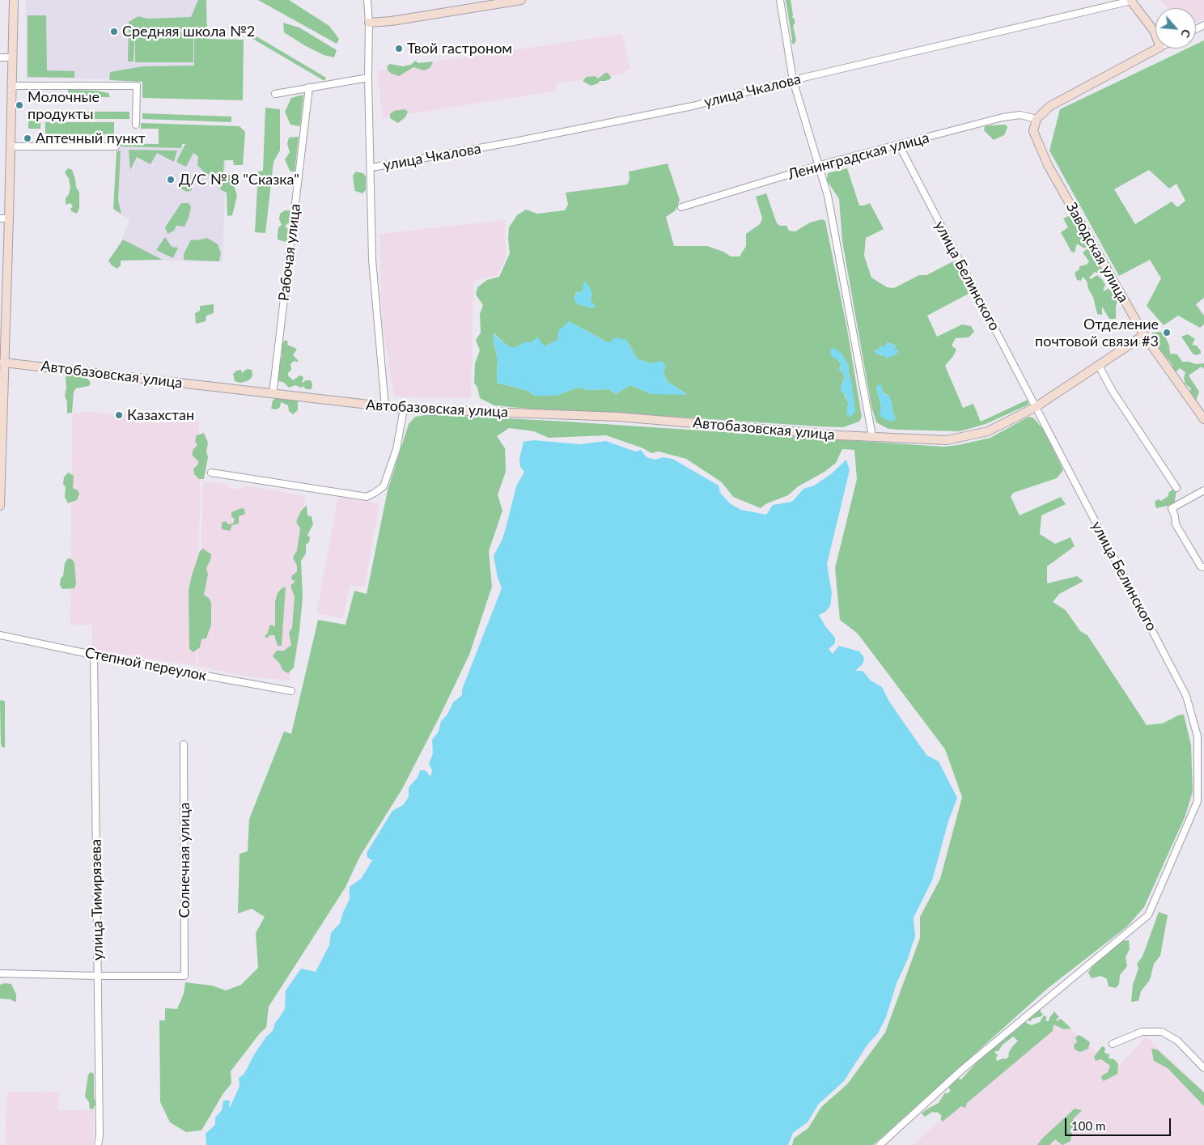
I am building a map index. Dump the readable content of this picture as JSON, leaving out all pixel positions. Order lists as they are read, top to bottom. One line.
{"streets":{"street":["улица Чкалова","Ленинградская улица","Рабочая улица","Заводская улица","улица Белинского","Автобазовская улица","Степной переулок","Солнечная улица","улица Тимирязева"]},"crossings":[["Ленинградская улица","Заводская улица"],["Ленинградская улица","улица Белинского"],["Рабочая улица","Автобазовская улица"],["Степной переулок","улица Тимирязева"],["Солнечная улица","улица Тимирязева"]],"places":["Средняя школа №2","Твой гастроном","Молочные продукты","Аптечный пункт","Д/С № 8 \"Сказка\"","Отделение почтовой связи #3","Казахстан"],"scale_bar":"100 m","north":"bottom right"}
